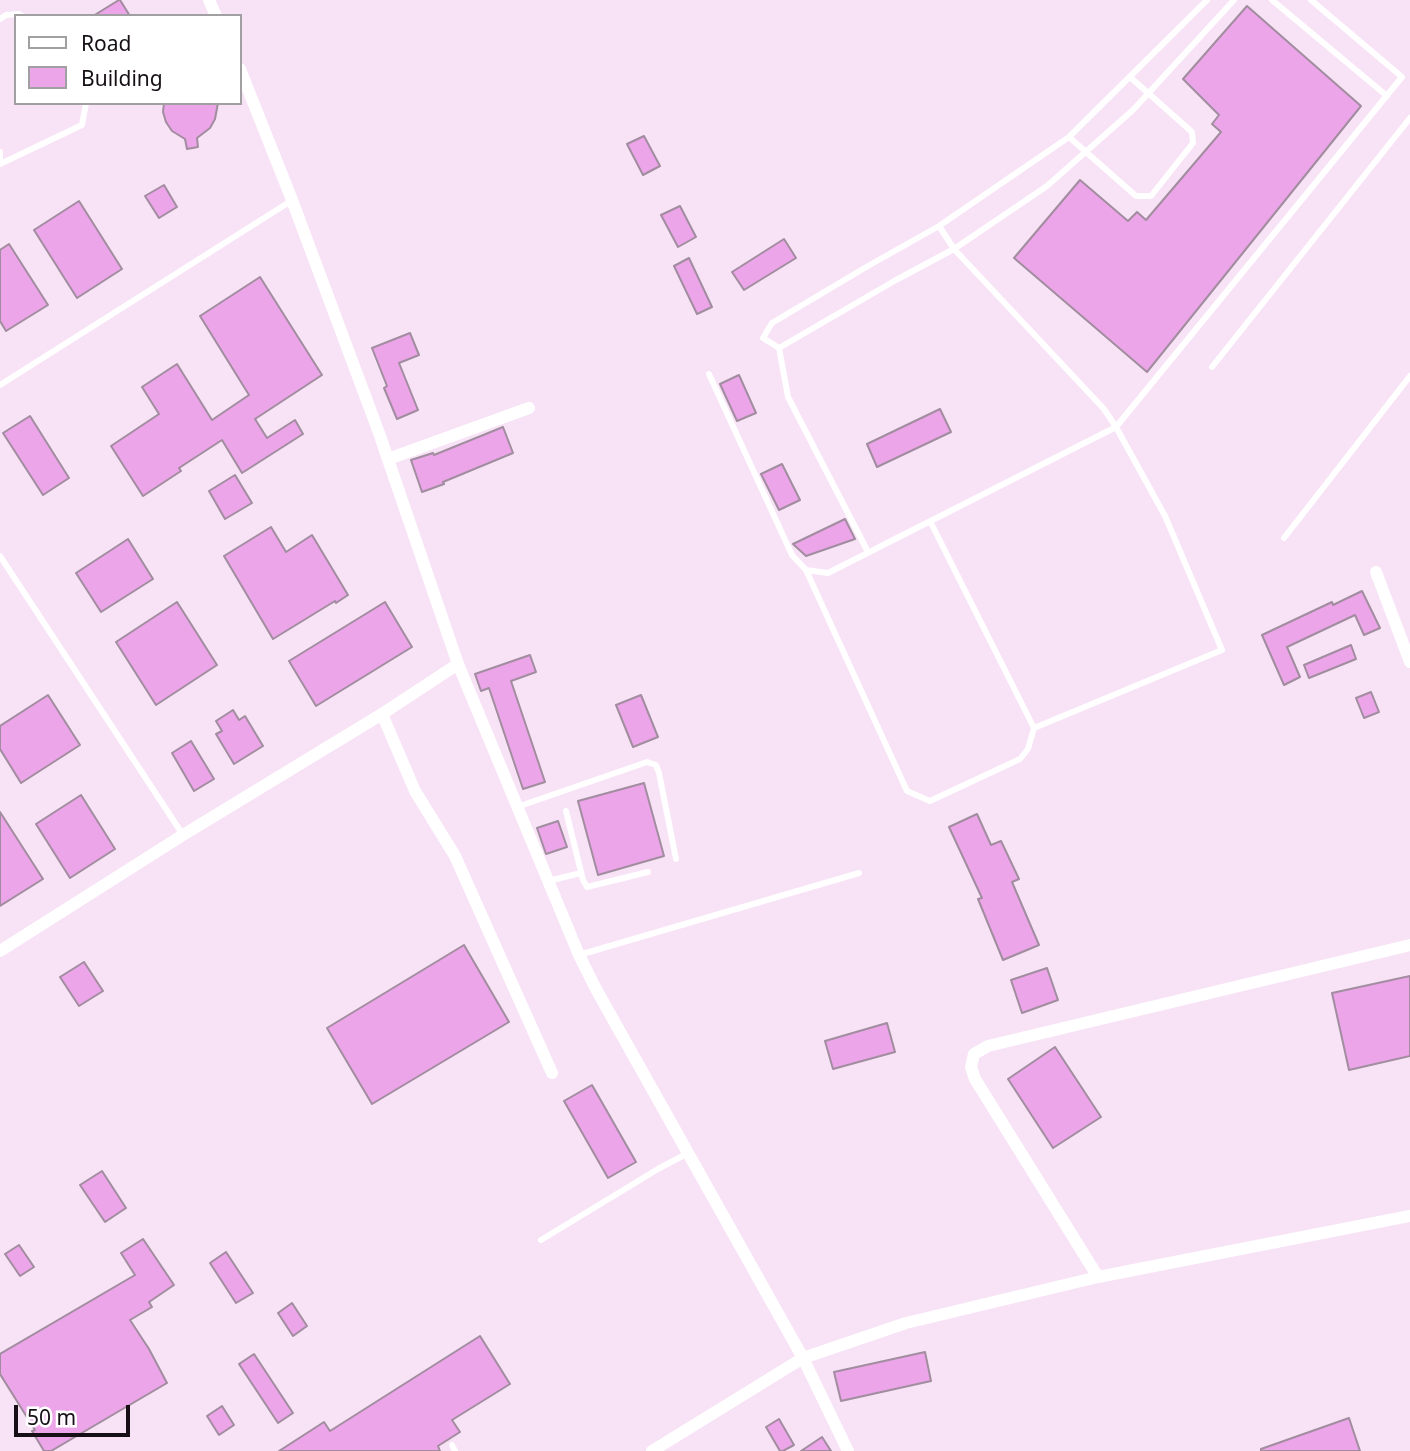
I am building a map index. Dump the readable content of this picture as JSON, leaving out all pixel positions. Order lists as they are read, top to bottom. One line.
{"legend":["Road","Building"],"scale_bar":"50 m"}
